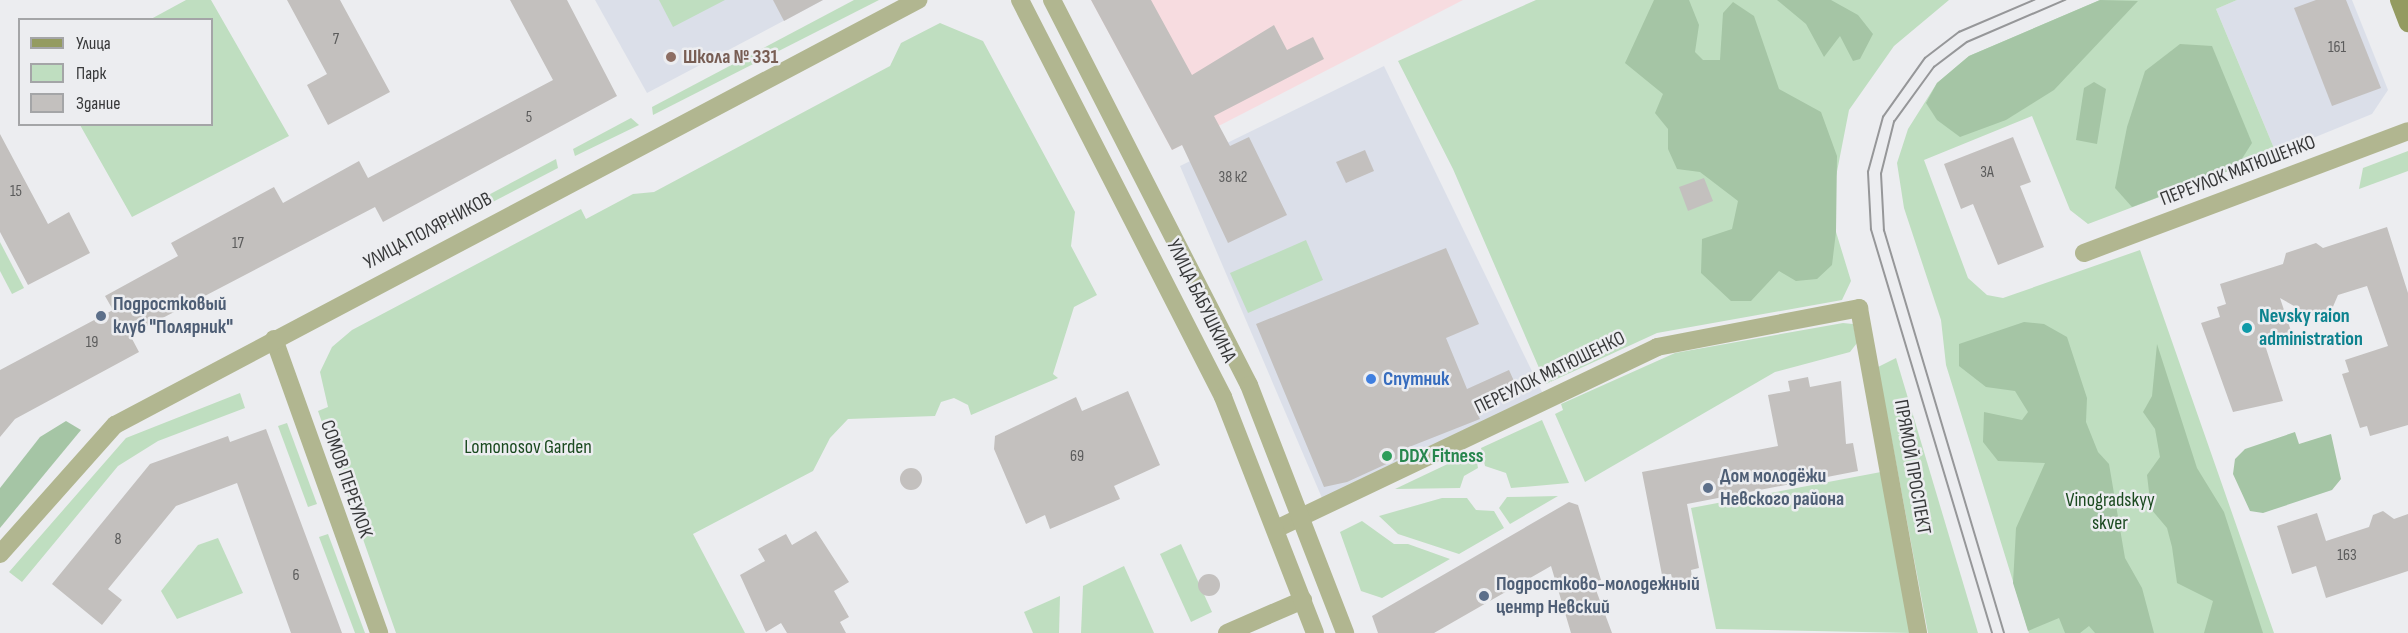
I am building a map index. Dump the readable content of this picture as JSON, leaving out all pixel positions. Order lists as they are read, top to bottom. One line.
{"streets":{"street":["ПЕРЕУЛОК МАТЮШЕНКО","УЛИЦА ПОЛЯРНИКОВ","УЛИЦА БАБУШКИНА","ПРЯМОЙ ПРОСПЕКТ","СОМОВ ПЕРЕУЛОК"]},"crossings":[["ПЕРЕУЛОК МАТЮШЕНКО","УЛИЦА БАБУШКИНА"],["ПЕРЕУЛОК МАТЮШЕНКО","ПРЯМОЙ ПРОСПЕКТ"],["УЛИЦА ПОЛЯРНИКОВ","СОМОВ ПЕРЕУЛОК"]],"parks":["Lomonosov Garden","Vinogradskyy skver"],"places":["Школа № 331","Подростковый клуб \"Полярник\"","Nevsky raion administration","Спутник","DDX Fitness","Дом молодёжи Невского района","Подростково-молодежный центр Невский"],"house_numbers":["7","161","5","3А","38 к2","15","17","19","69","8","163","6"],"legend":["Улица","Парк","Здание"]}
